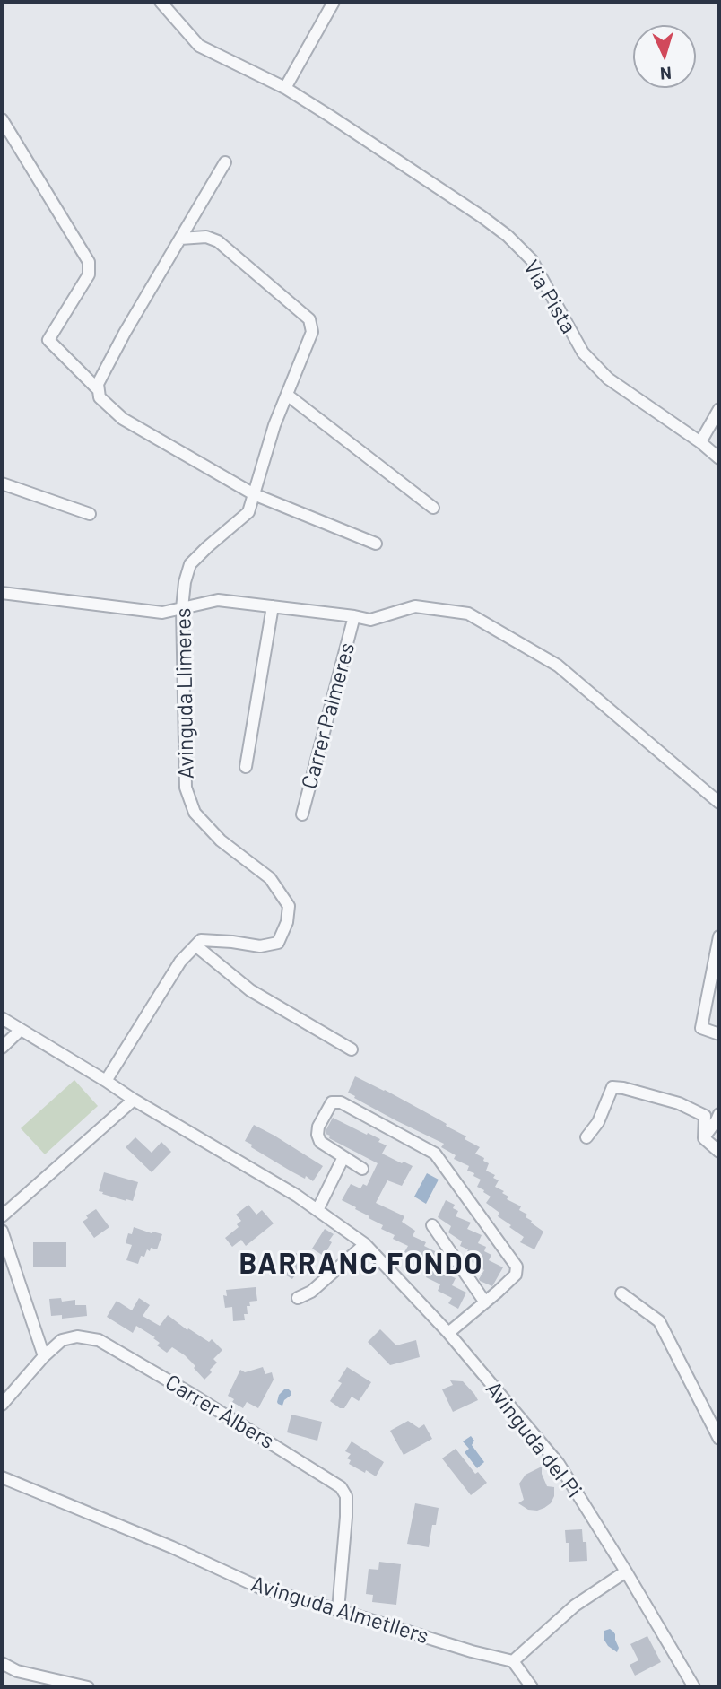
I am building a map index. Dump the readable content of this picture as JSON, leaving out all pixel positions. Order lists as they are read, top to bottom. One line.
{"streets":{"street":["Via Pista","Avinguda Llimeres","Carrer Palmeres","Carrer Àlbers","Avinguda del Pi","Avinguda Almetllers"]},"crossings":[["Avinguda Llimeres","Carrer Palmeres"],["Carrer Àlbers","Avinguda Almetllers"]],"districts":["BARRANC FONDO"],"north":"bottom"}
